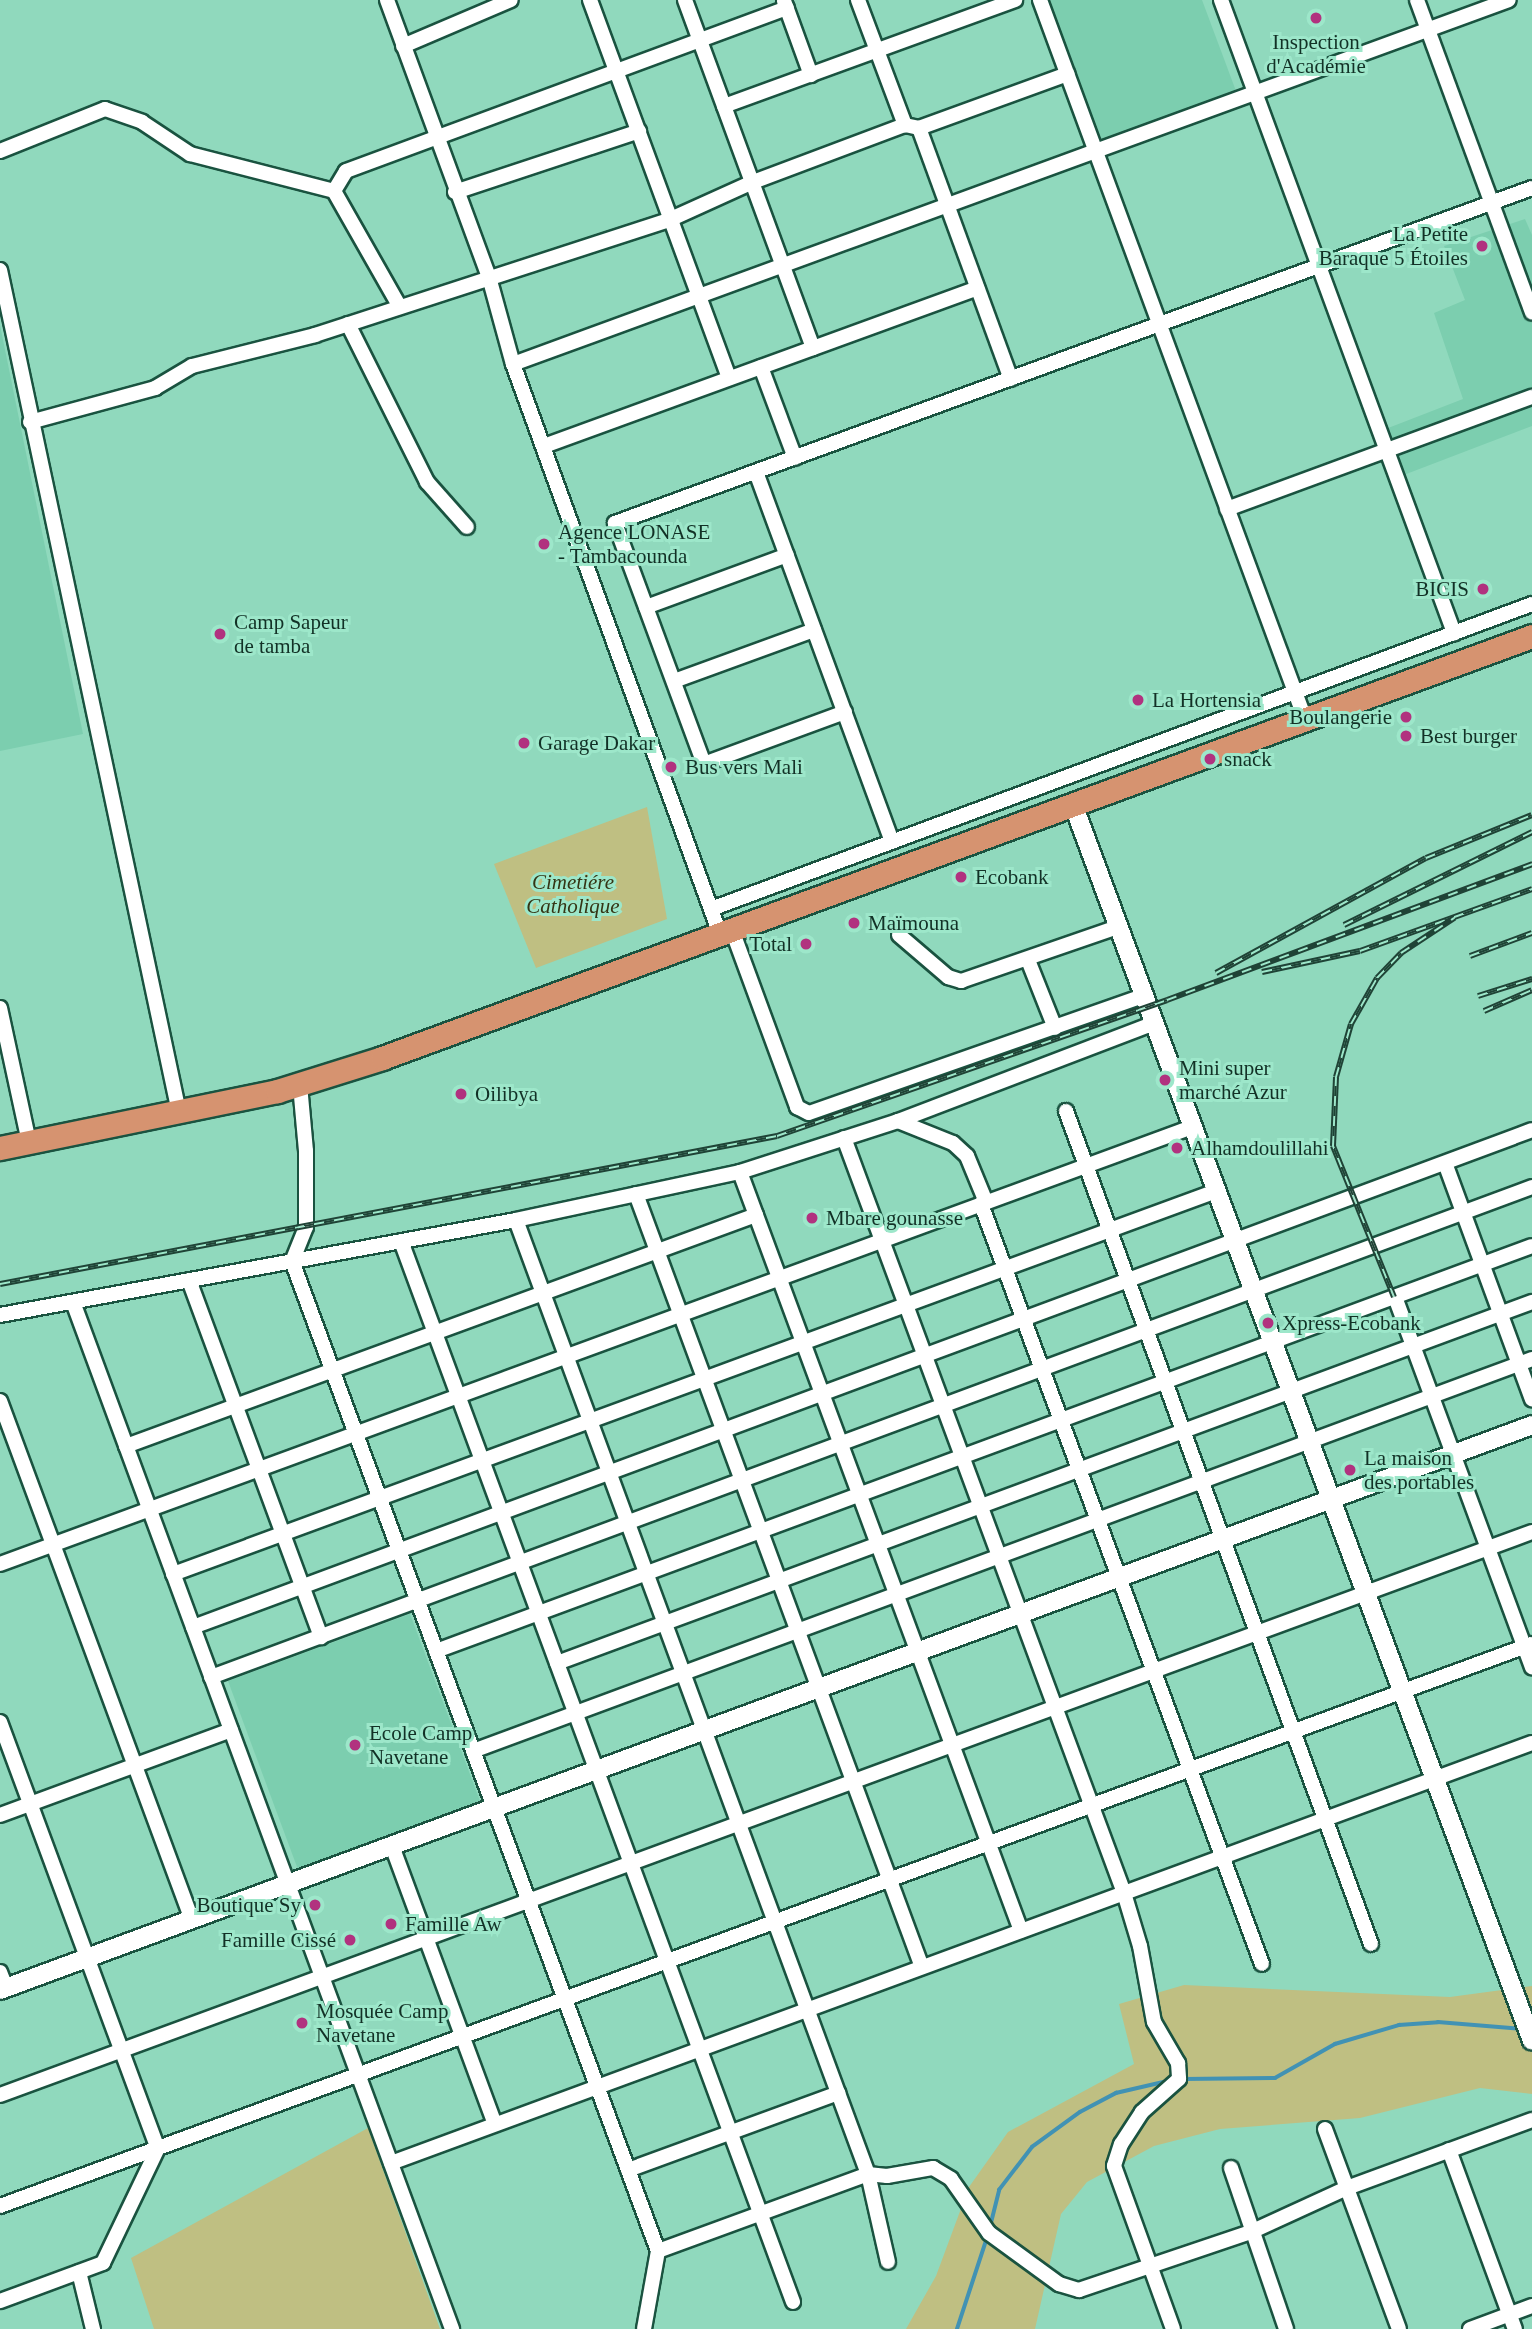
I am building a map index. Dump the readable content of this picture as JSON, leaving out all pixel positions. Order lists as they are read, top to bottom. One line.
{"parks":["Cimetiére Catholique"],"places":["Inspection d'Académie","La Petite Baraque 5 Étoiles","Agence LONASE - Tambacounda","BICIS","Camp Sapeur de tamba","La Hortensia","Boulangerie","Best burger","Garage Dakar","snack","Bus vers Mali","Ecobank","Maïmouna","Total","Mini super marché Azur","Oilibya","Alhamdoulillahi","Mbare gounasse","Xpress-Ecobank","La maison des portables","Ecole Camp Navetane","Boutique Sy","Famille Aw","Famille Cissé","Mosquée Camp Navetane"]}
